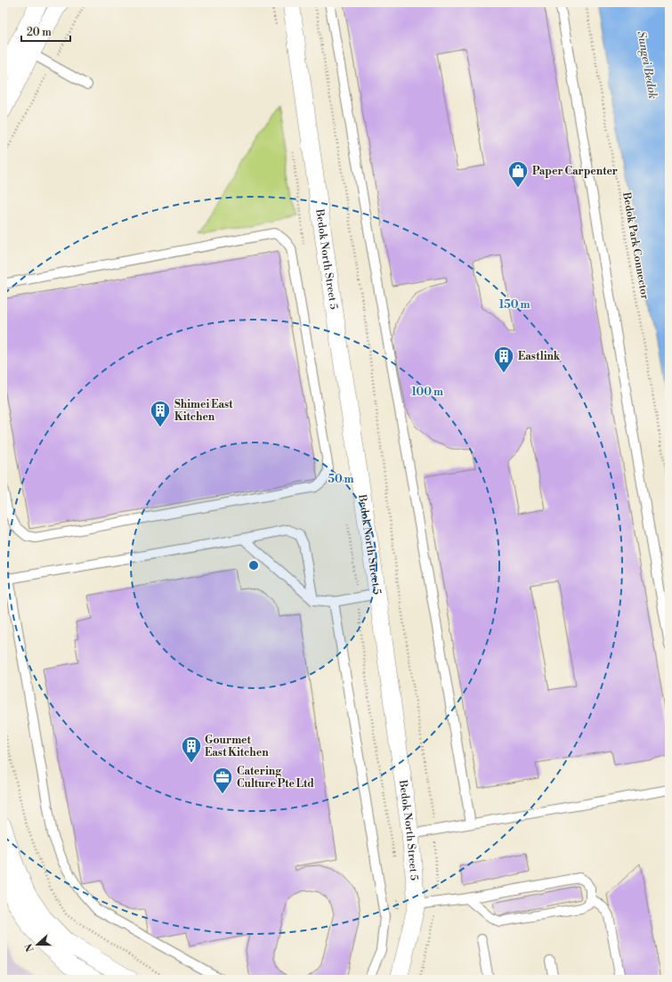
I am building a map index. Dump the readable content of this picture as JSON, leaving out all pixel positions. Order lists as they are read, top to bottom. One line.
{"streets":{"street":["Bedok North Street 5"],"path":["Bedok Park Connector"]},"water":["Sungei Bedok"],"places":{"shop":["Paper Carpenter"],"building":["Eastlink","Shimei East Kitchen","Gourmet East Kitchen"],"office":["Catering Culture Pte Ltd"]},"scale_bar":"20 m","north":"left","rings":["150 m","100 m","50 m"]}
